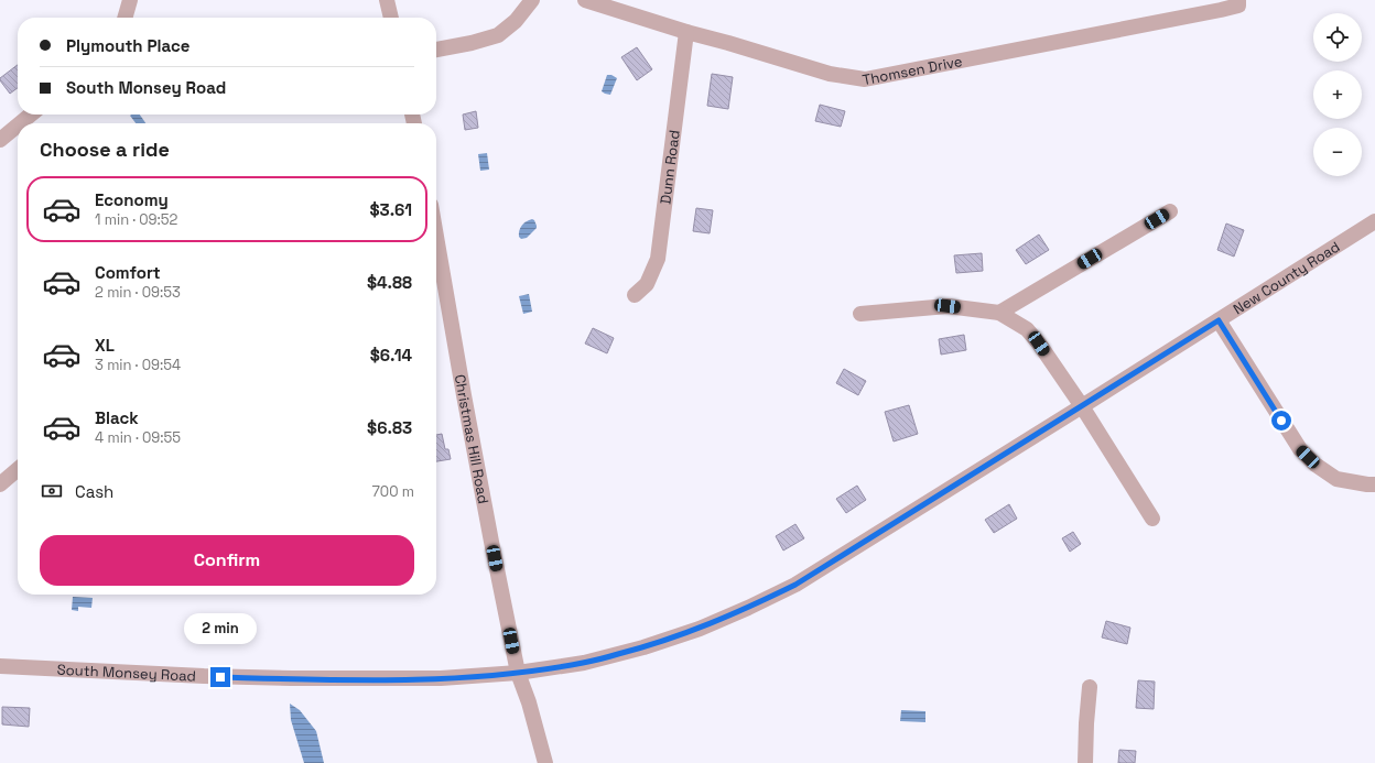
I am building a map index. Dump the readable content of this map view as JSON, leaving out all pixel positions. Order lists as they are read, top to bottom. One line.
{"streets":{"street":["Thomsen Drive","Dunn Road","New County Road","Christmas Hill Road","South Monsey Road"]},"crossings":[["Thomsen Drive","Dunn Road"],["New County Road","Christmas Hill Road"],["New County Road","South Monsey Road"],["Christmas Hill Road","South Monsey Road"]],"page":{"map_buttons":["+","−"],"banner":["Plymouth Place","South Monsey Road"],"heading":"Choose a ride","list":[{"name":"Economy","note":"1 min · 09:52","value":"$3.61"},{"name":"Comfort","note":"2 min · 09:53","value":"$4.88"},{"name":"XL","note":"3 min · 09:54","value":"$6.14"},{"name":"Black","note":"4 min · 09:55","value":"$6.83"}],"pay":["Cash","700 m"],"buttons":"Confirm","bubble":"2 min"}}
